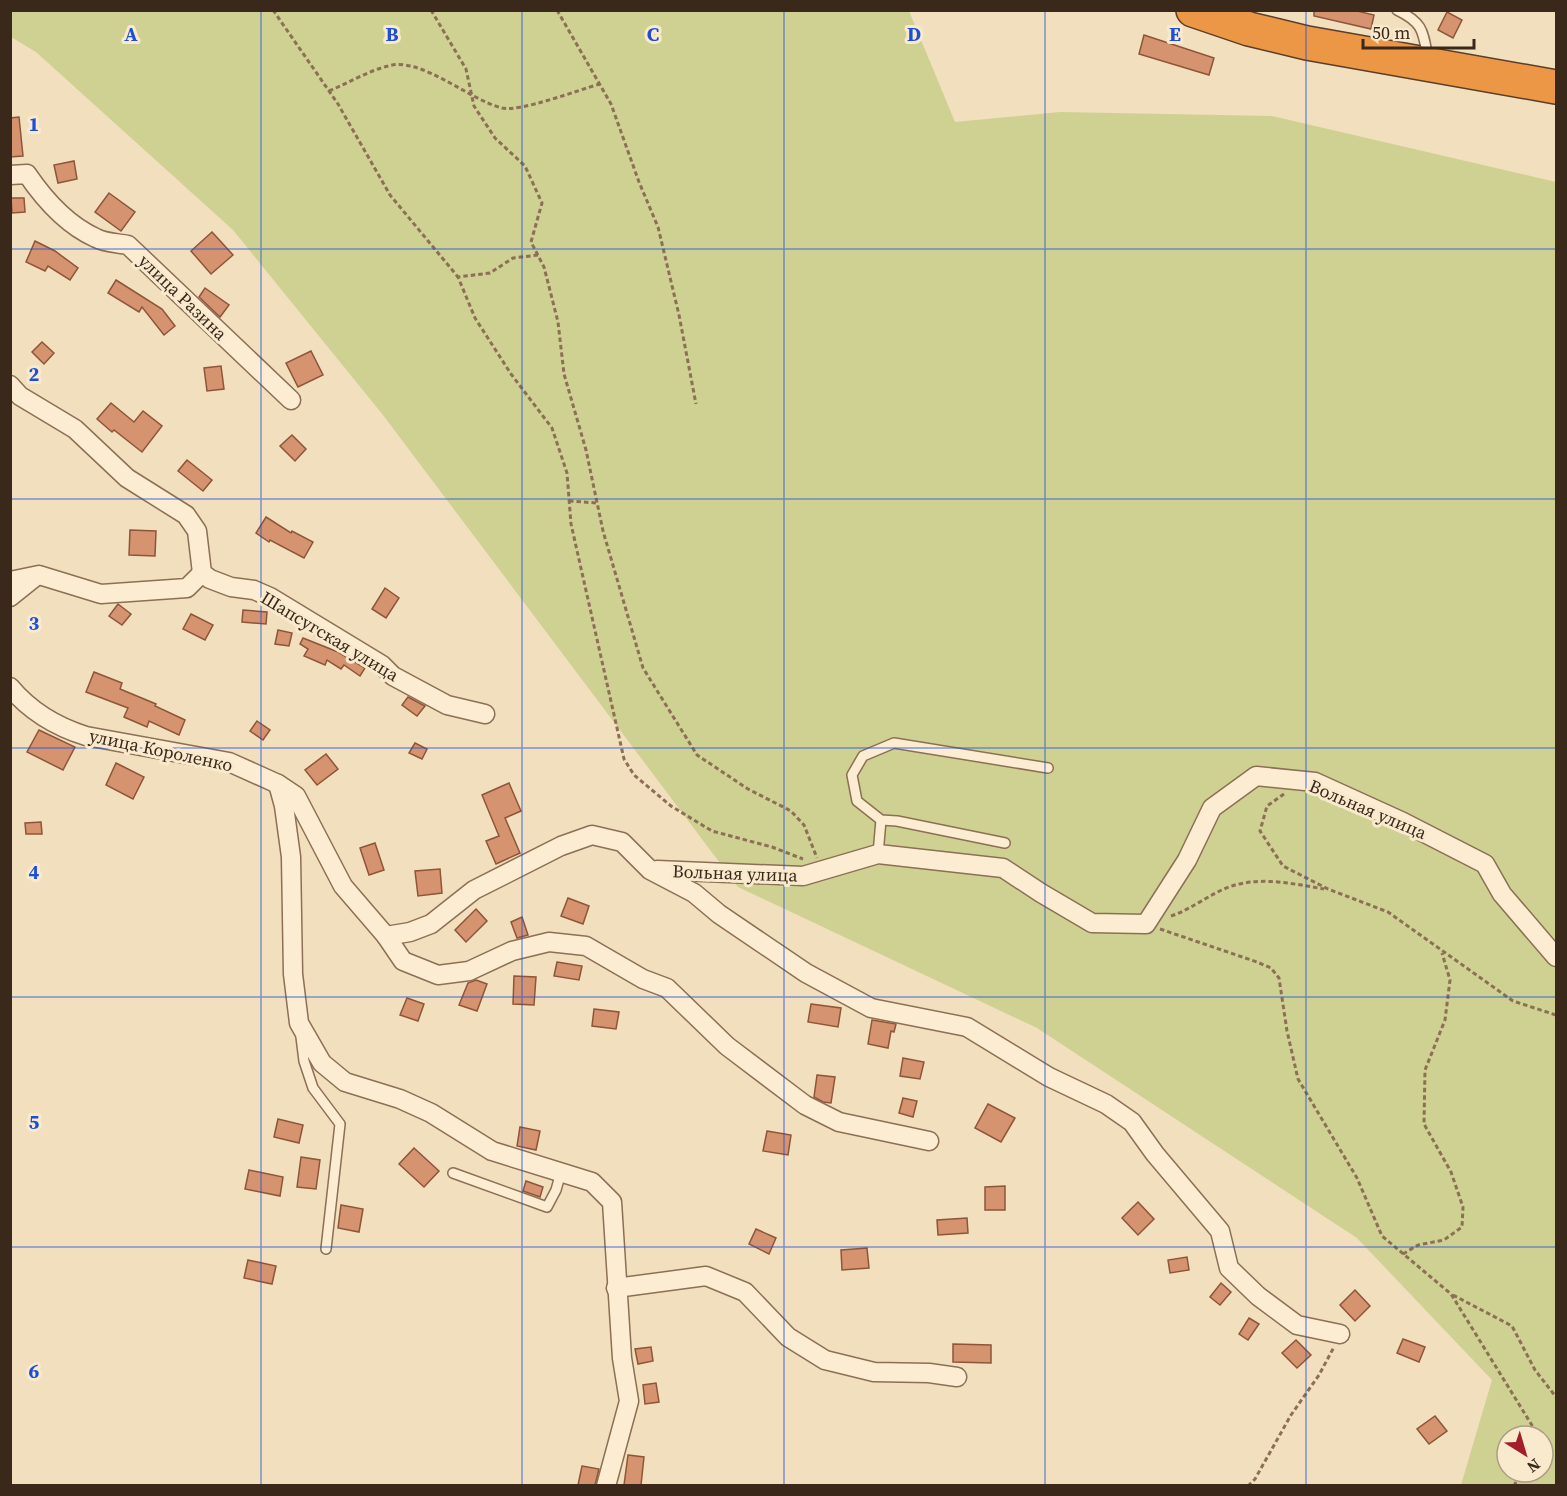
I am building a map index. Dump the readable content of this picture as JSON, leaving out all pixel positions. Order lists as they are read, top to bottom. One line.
{"streets":{"street":["улица Разина","Шапсугская улица","улица Короленко","Вольная улица"]},"crossings":[["улица Короленко","Вольная улица"]],"scale_bar":"50 m","north":"bottom right","grid":{"columns":["A","B","C","D","E"],"rows":["1","2","3","4","5","6"]}}
